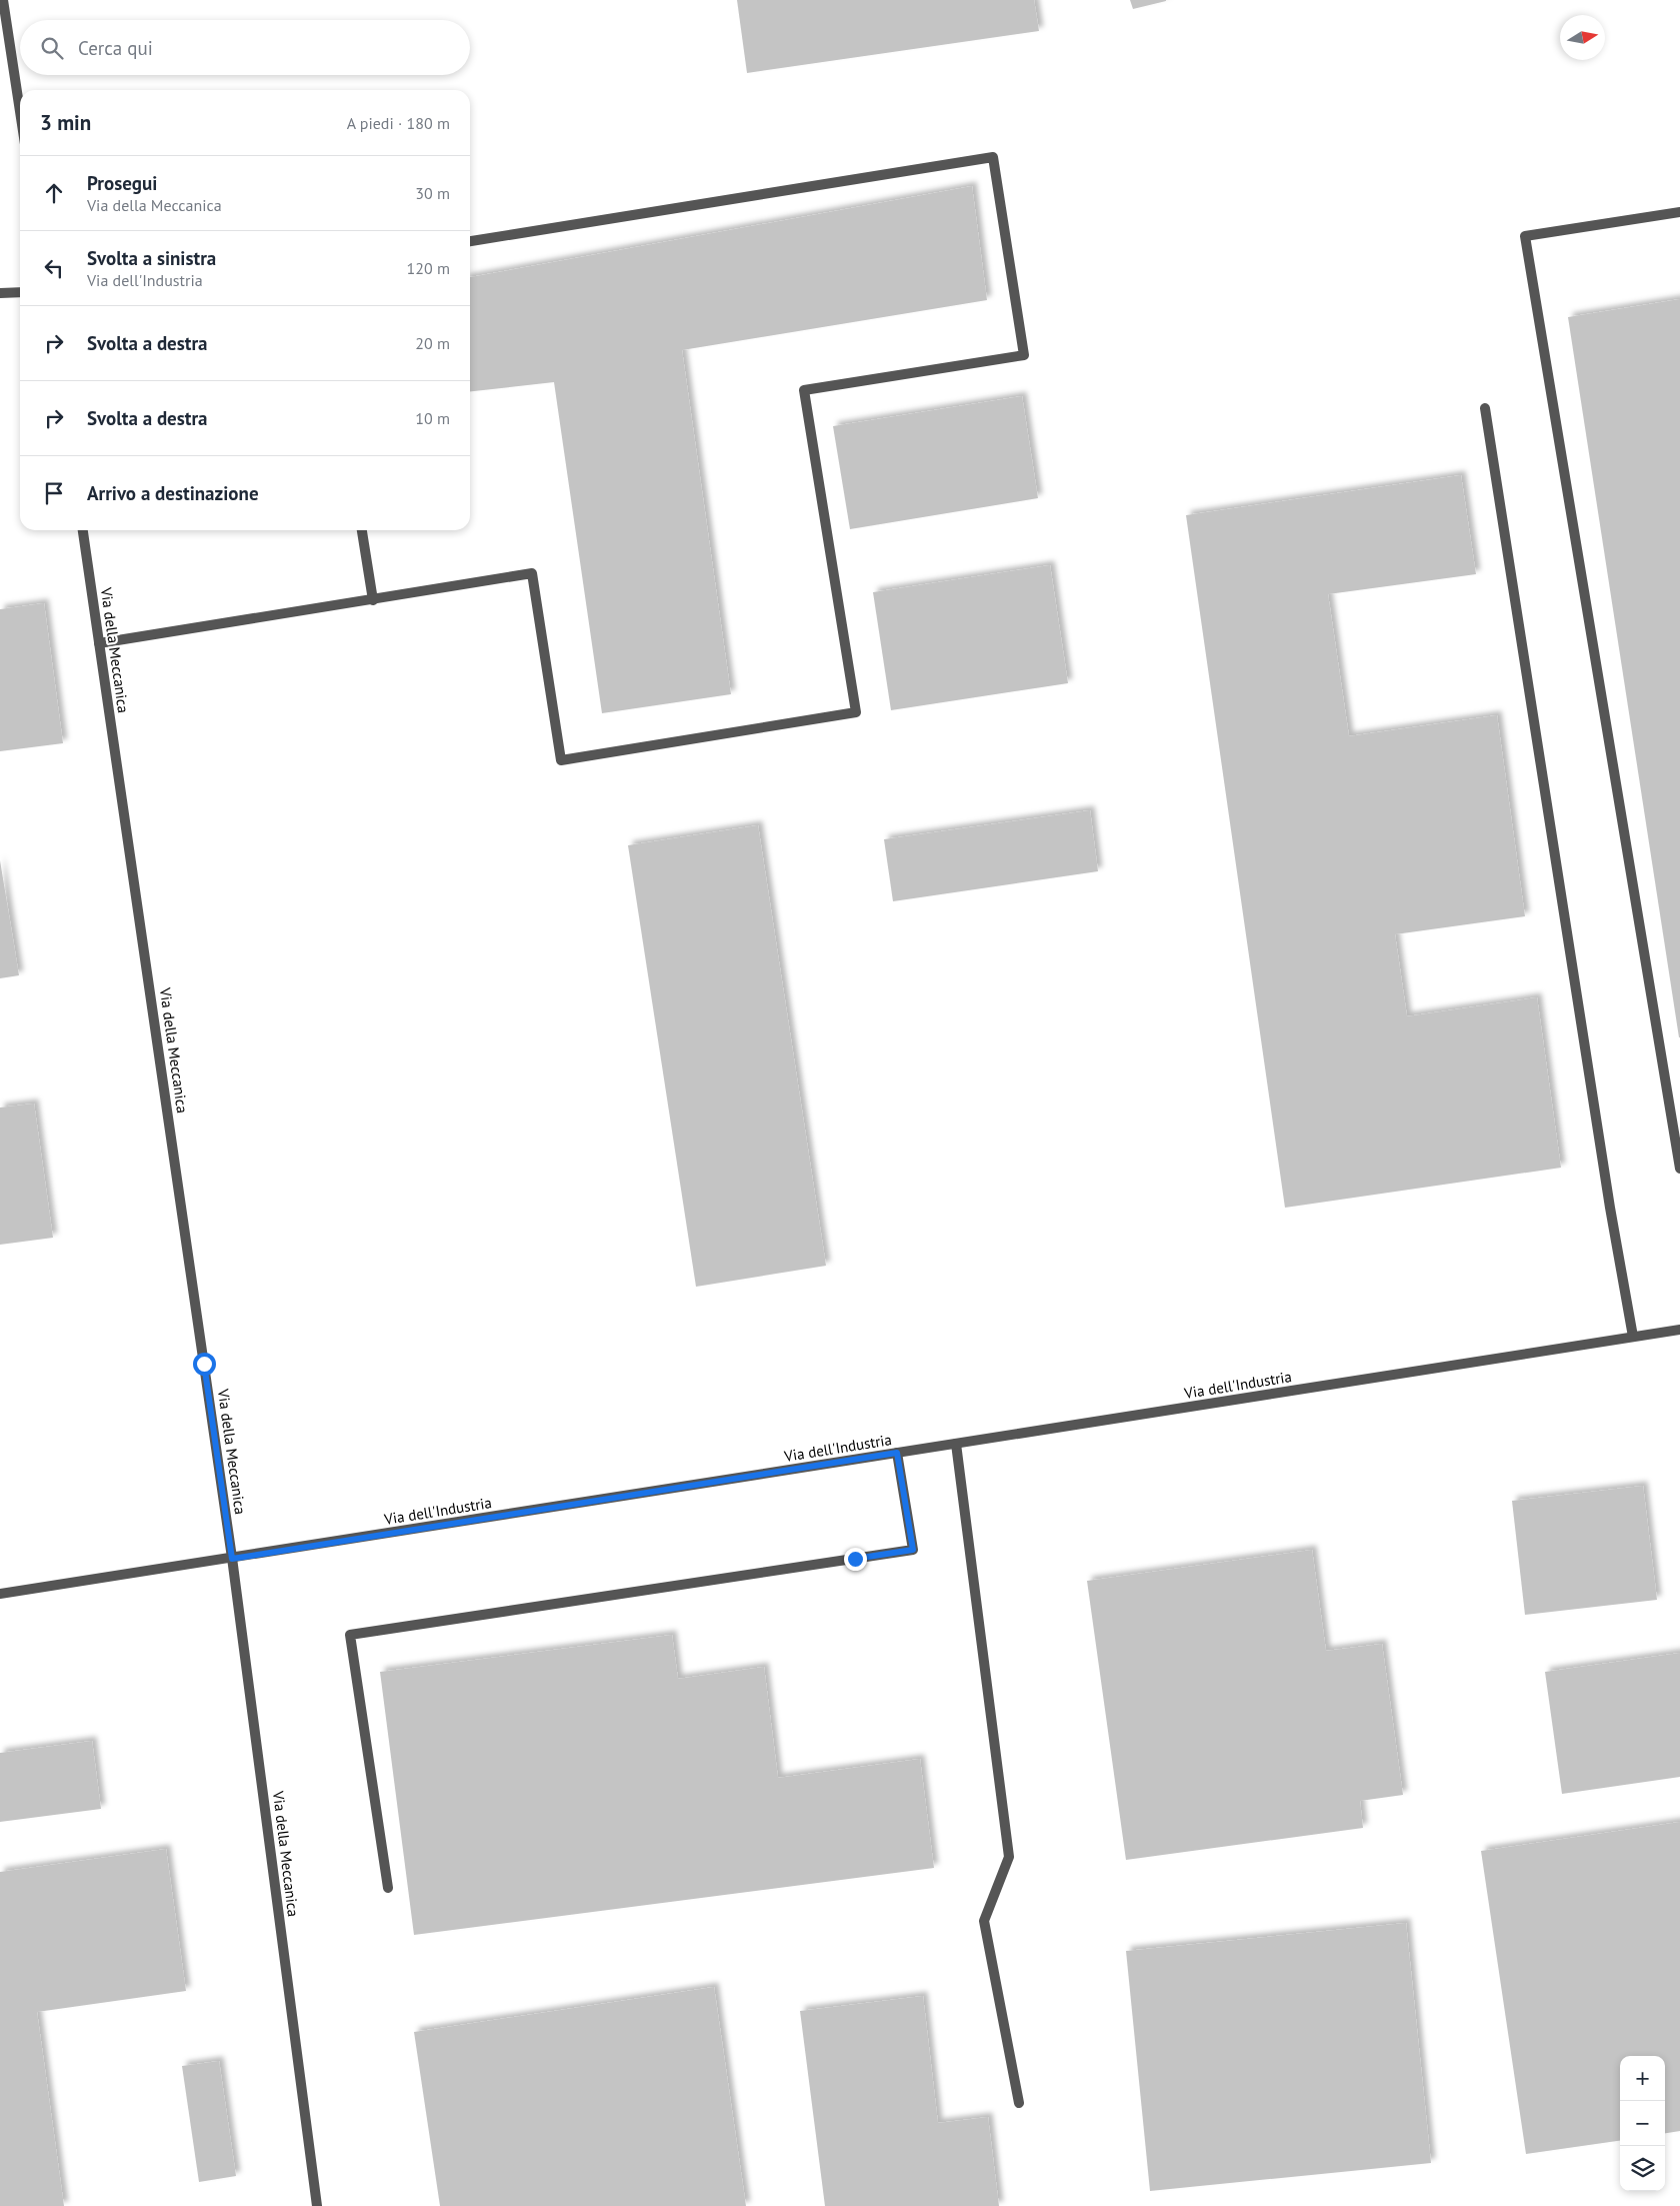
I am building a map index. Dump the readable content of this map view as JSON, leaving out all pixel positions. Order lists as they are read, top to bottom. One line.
{"streets":{"street":["Via della Meccanica","Via dell'Industria"]},"crossings":[["Via della Meccanica","Via dell'Industria"]],"north":"right","page":{"search":"Cerca qui","heading":["3 min","A piedi · 180 m"],"list":[["Prosegui","Via della Meccanica","30 m"],["Svolta a sinistra","Via dell'Industria","120 m"],["Svolta a destra","20 m"],["Svolta a destra","10 m"],"Arrivo a destinazione"],"map_buttons":["+","−"]}}
